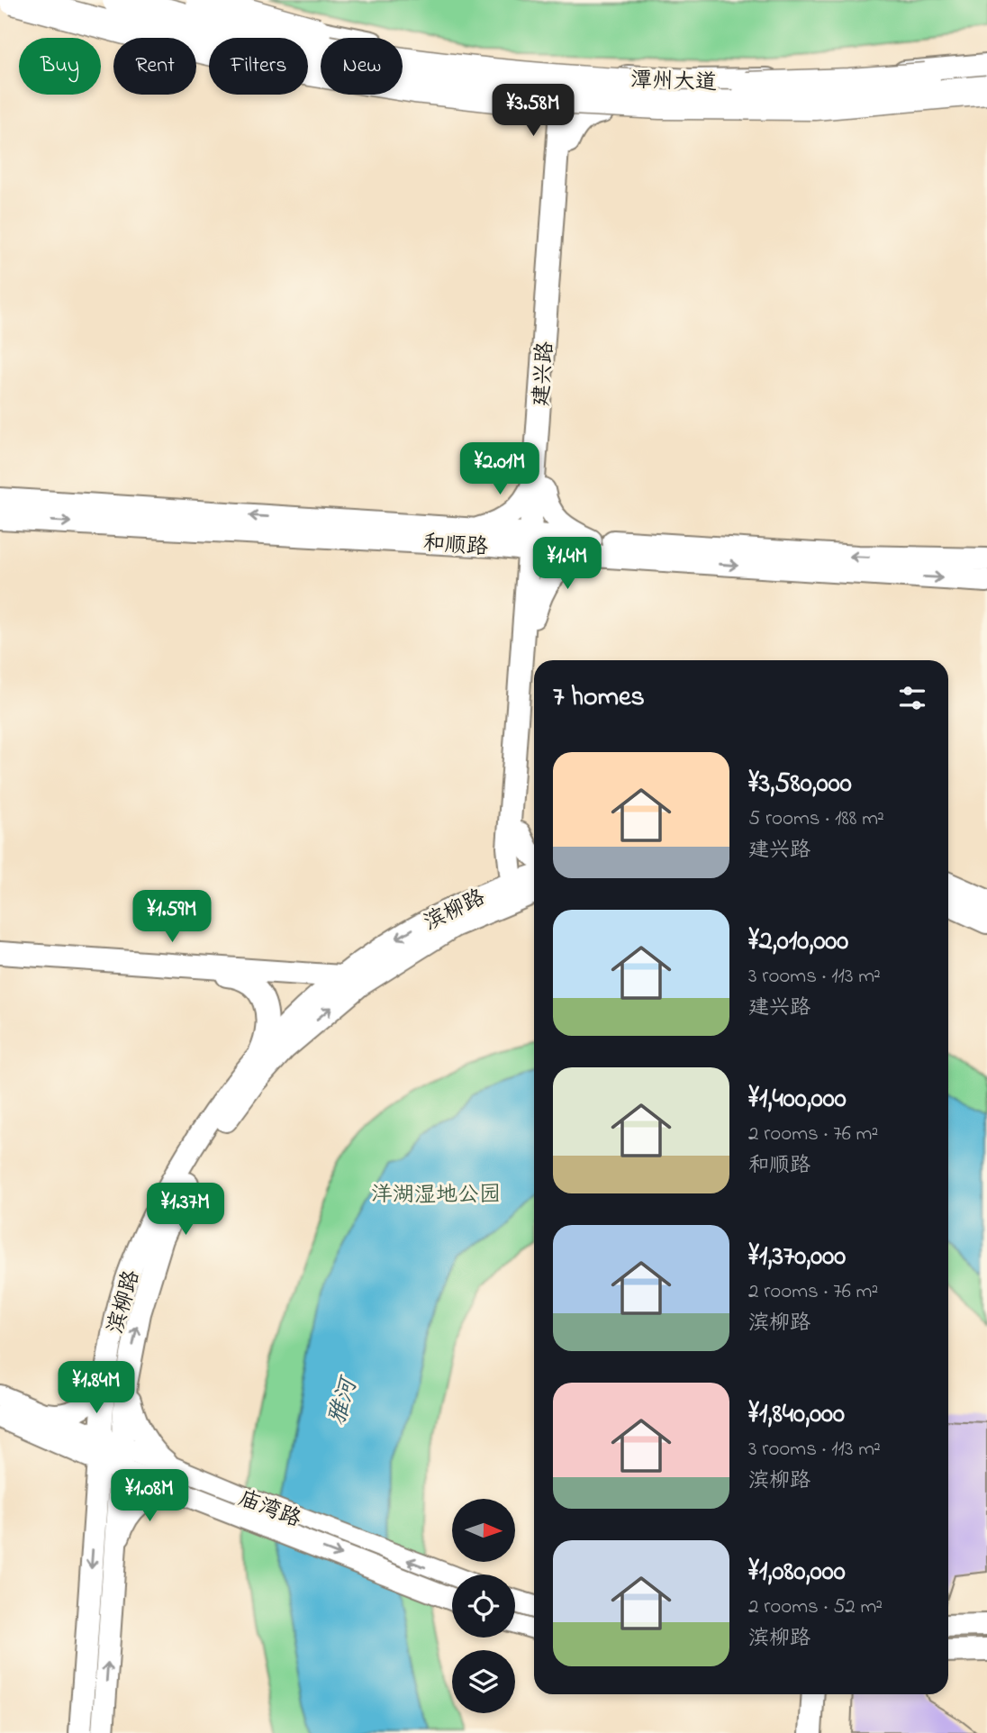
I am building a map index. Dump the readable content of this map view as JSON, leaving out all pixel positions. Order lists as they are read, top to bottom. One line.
{"streets":{"highway":["潭州大道"],"main road":["建兴路","和顺路","滨柳路","庙湾路"]},"crossings":[["潭州大道","建兴路"],["建兴路","和顺路"],["建兴路","滨柳路"],["滨柳路","庙湾路"]],"water":["雅河"],"parks":["洋湖湿地公园"],"north":"right","page":{"chip":["Buy","Rent","Filters","New"],"price":["¥3.58M","¥2.01M","¥1.4M","¥1.59M","¥1.37M","¥1.84M","¥1.08M"],"heading":"7 homes","list":[{"name":"¥3,580,000","note":"5 rooms · 188 m² · 建兴路"},{"name":"¥2,010,000","note":"3 rooms · 113 m² · 建兴路"},{"name":"¥1,400,000","note":"2 rooms · 76 m² · 和顺路"},{"name":"¥1,370,000","note":"2 rooms · 76 m² · 滨柳路"},{"name":"¥1,840,000","note":"3 rooms · 113 m² · 滨柳路"},{"name":"¥1,080,000","note":"2 rooms · 52 m² · 滨柳路"}]}}
